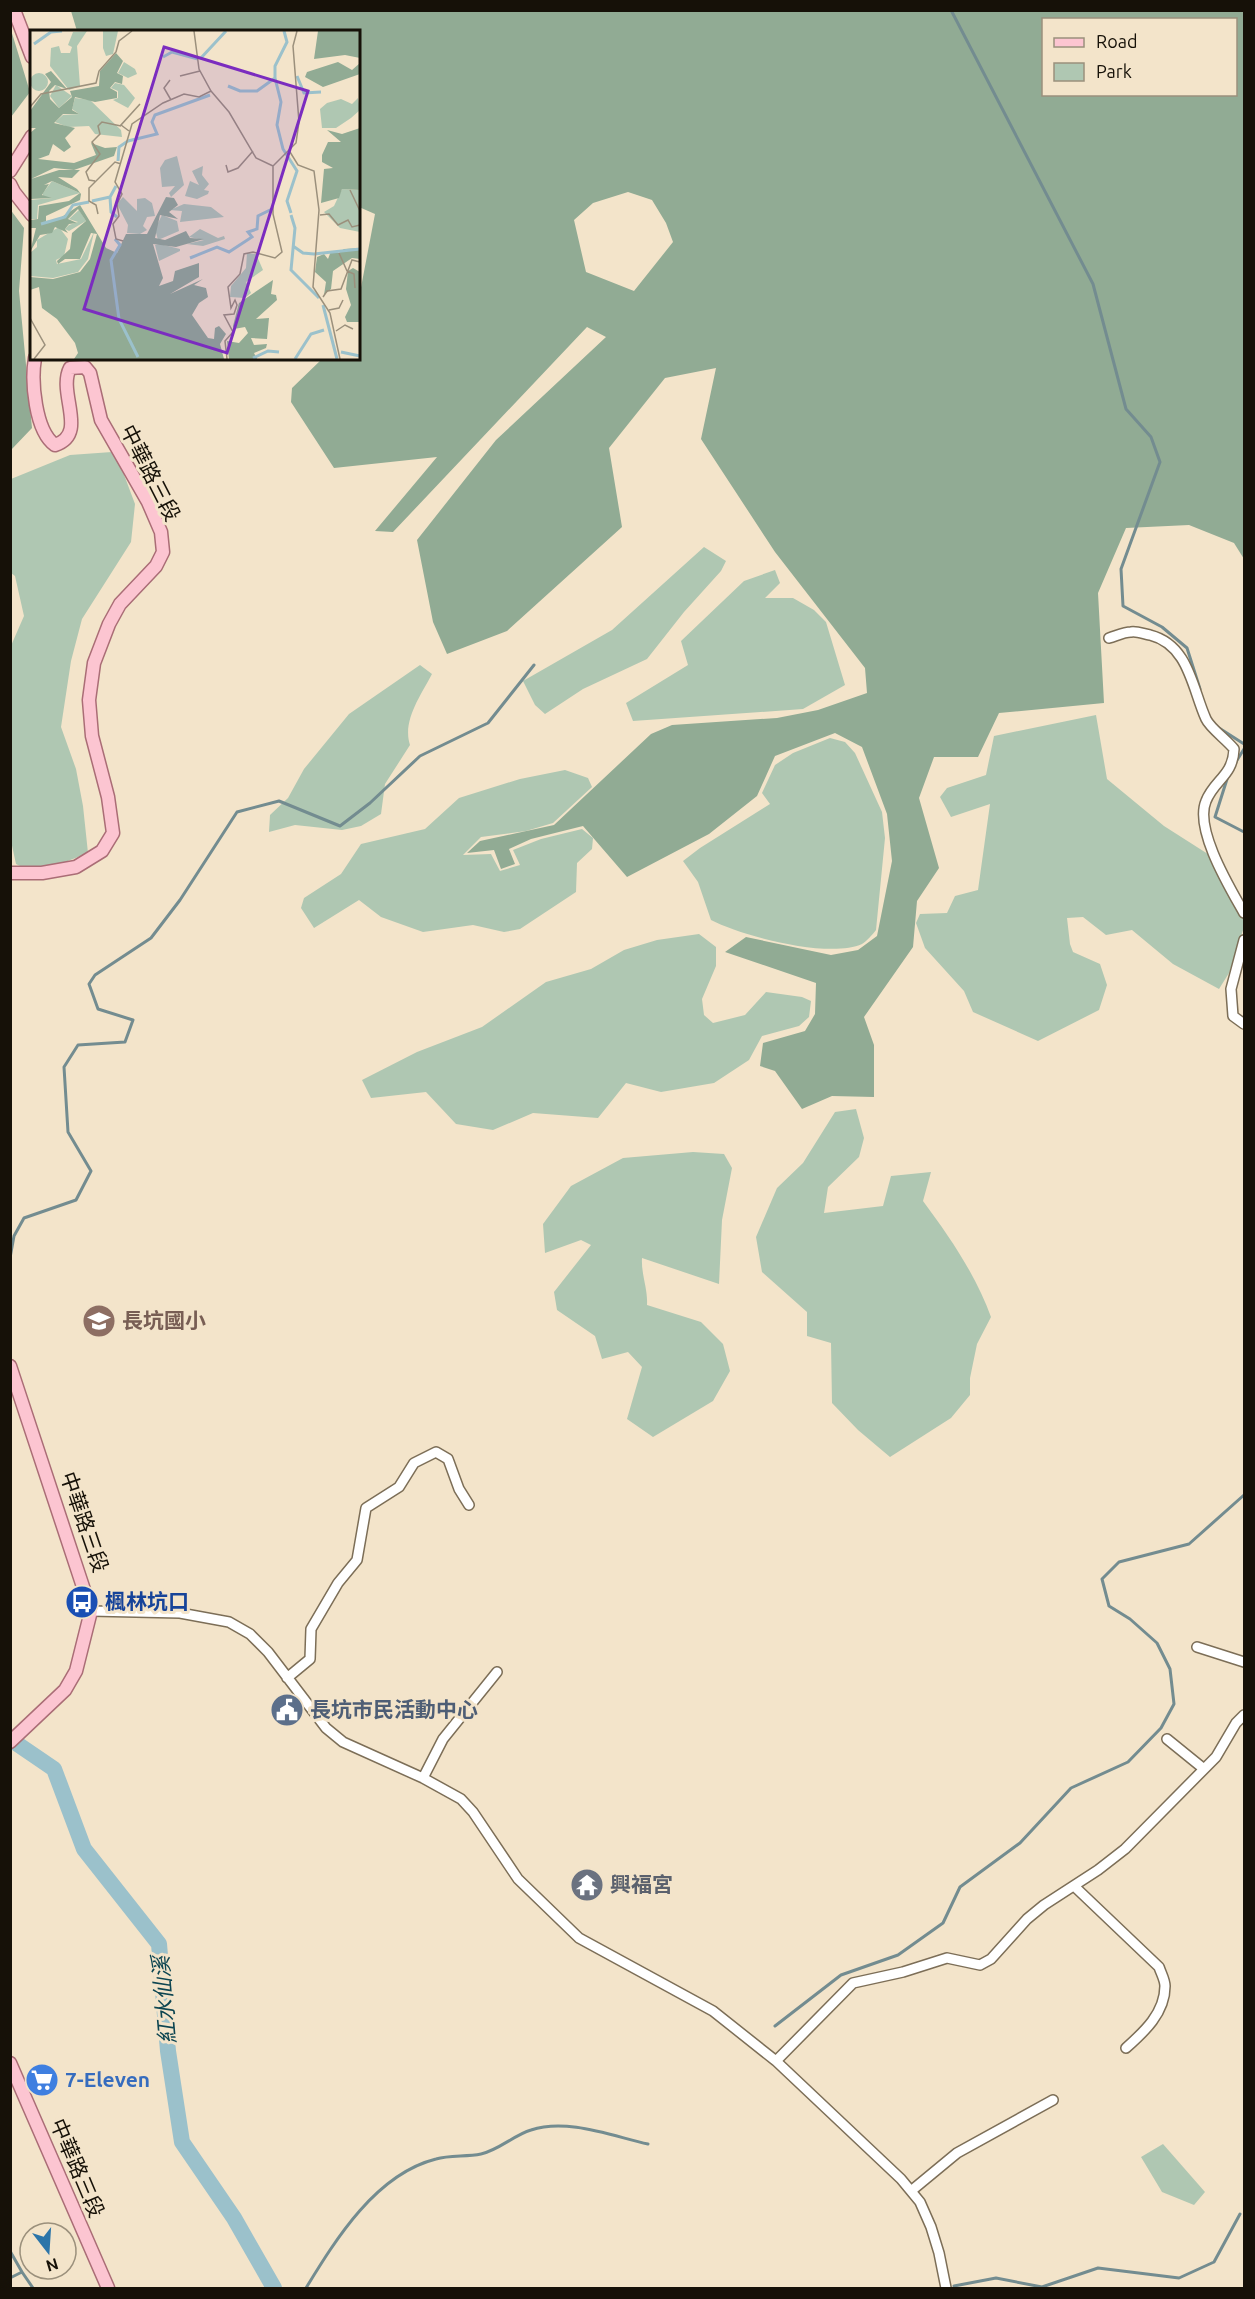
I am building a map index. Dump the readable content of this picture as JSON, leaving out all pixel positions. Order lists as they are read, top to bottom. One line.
{"streets":{"main road":["中華路三段"]},"water":["紅水仙溪"],"places":{"school or university":["長坑國小"],"bus stop":["楓林坑口"],"public building":["長坑市民活動中心"],"temple":["興福宮"],"supermarket":["7-Eleven"]},"legend":["Road","Park"],"north":"bottom"}
